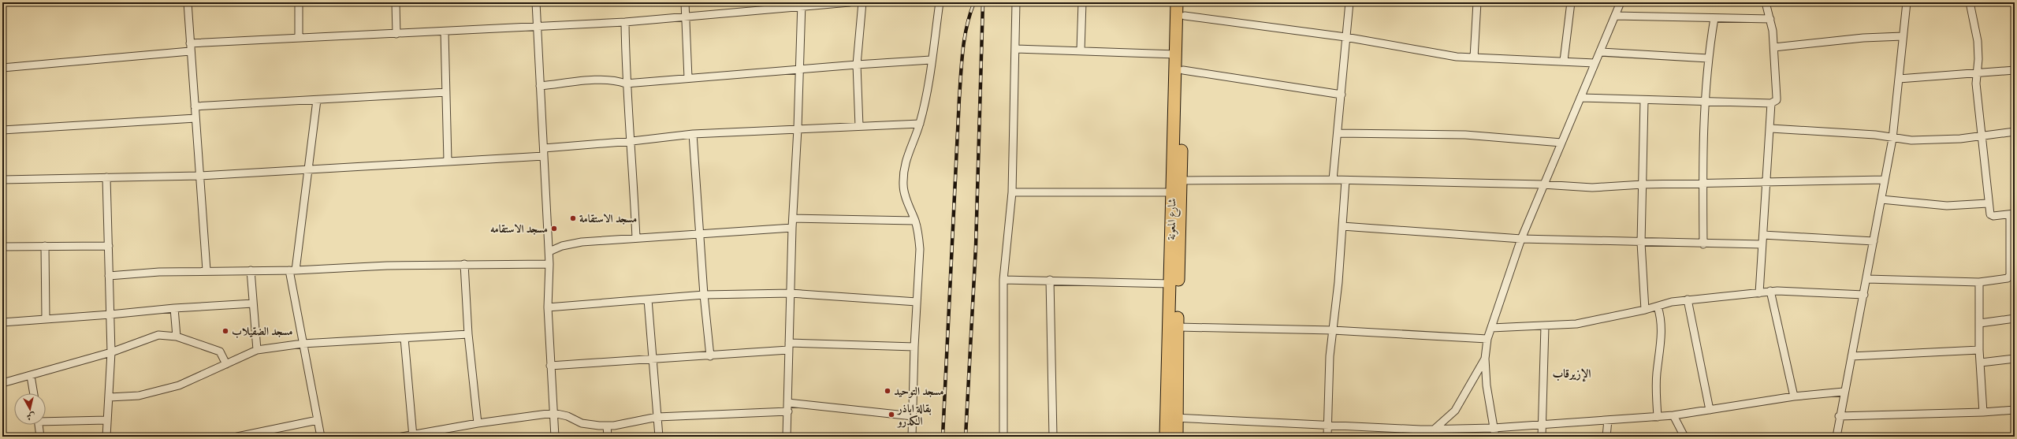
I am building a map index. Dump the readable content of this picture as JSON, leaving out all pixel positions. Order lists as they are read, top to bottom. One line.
{"streets":{"highway":["شارع المعونة"]},"districts":["الإزيرقاب"],"places":["مسجد الاستقامة","مسجد الاستقامه","مسجد الضقيلاب","مسجد التوحيد","بقالة اباذر الكدرو"],"north":"bottom"}
